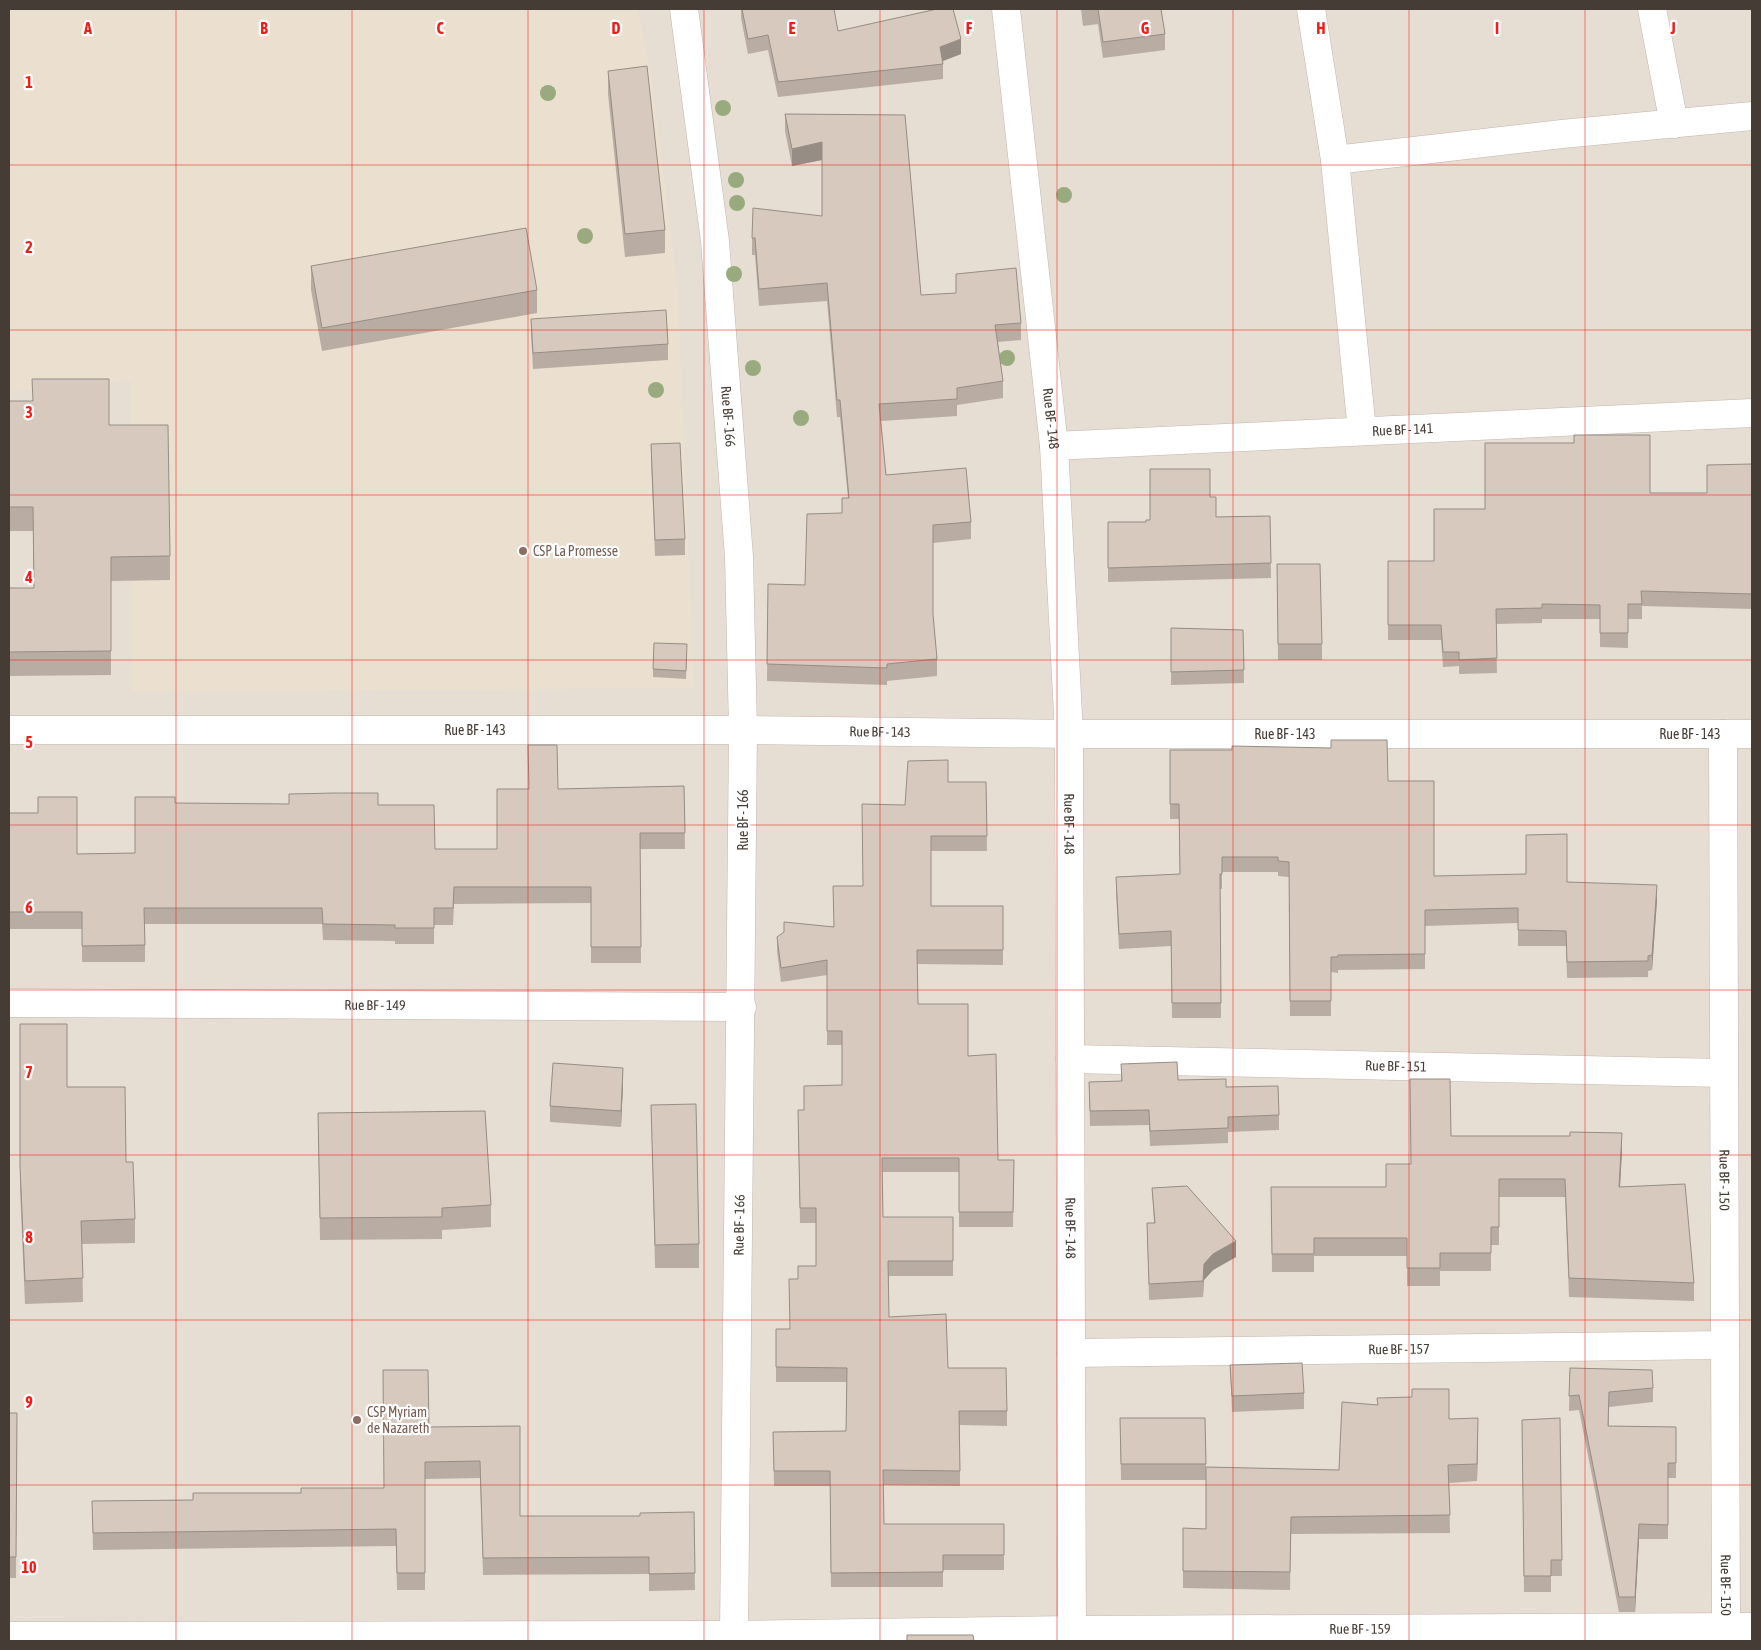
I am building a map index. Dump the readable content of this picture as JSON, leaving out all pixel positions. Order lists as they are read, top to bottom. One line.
{"streets":{"street":["Rue BF - 166","Rue BF - 148","Rue BF - 141","Rue BF - 143","Rue BF - 149","Rue BF - 151","Rue BF - 150","Rue BF - 157","Rue BF - 159"]},"crossings":[["Rue BF - 166","Rue BF - 143"],["Rue BF - 166","Rue BF - 149"],["Rue BF - 166","Rue BF - 159"],["Rue BF - 148","Rue BF - 141"],["Rue BF - 148","Rue BF - 143"],["Rue BF - 148","Rue BF - 151"],["Rue BF - 148","Rue BF - 157"],["Rue BF - 148","Rue BF - 159"],["Rue BF - 143","Rue BF - 150"],["Rue BF - 151","Rue BF - 150"],["Rue BF - 150","Rue BF - 157"],["Rue BF - 150","Rue BF - 159"]],"places":["CSP La Promesse","CSP Myriam de Nazareth"],"grid":{"columns":["A","B","C","D","E","F","G","H","I","J"],"rows":["1","2","3","4","5","6","7","8","9","10"]}}
